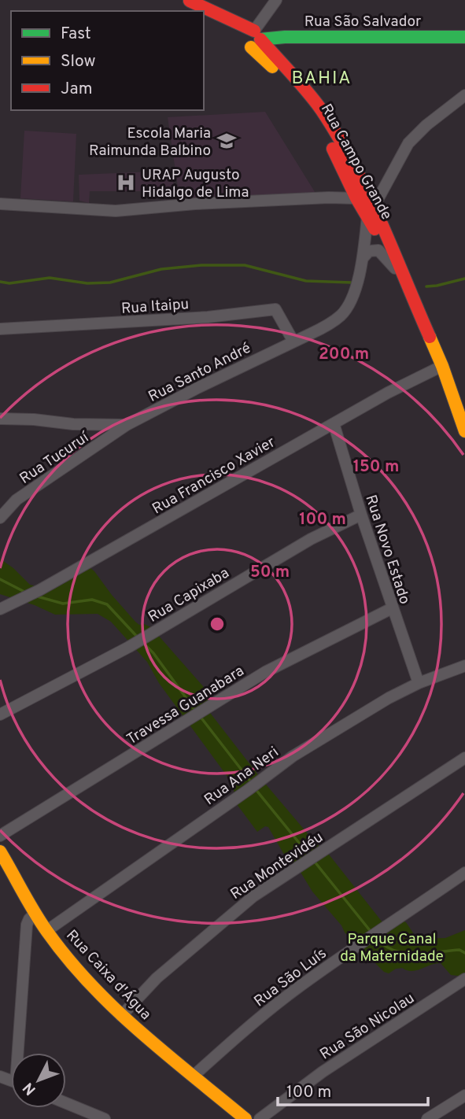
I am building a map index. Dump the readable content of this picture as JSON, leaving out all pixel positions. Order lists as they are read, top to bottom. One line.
{"streets":{"street":["Rua São Salvador","Rua Campo Grande","Rua Itaipu","Rua Santo André","Rua Tucuruí","Rua Francisco Xavier","Rua Novo Estado","Rua Capixaba","Travessa Guanabara","Rua Ana Neri","Rua Montevidéu","Rua Caixa d'Água","Rua São Luís","Rua São Nicolau"]},"crossings":[["Rua São Salvador","Rua Campo Grande"],["Rua Campo Grande","Rua Santo André"],["Rua Campo Grande","Rua Francisco Xavier"],["Rua Itaipu","Rua Santo André"],["Rua Santo André","Rua Tucuruí"],["Rua Francisco Xavier","Rua Novo Estado"],["Rua Novo Estado","Rua Capixaba"],["Rua Novo Estado","Travessa Guanabara"],["Rua Novo Estado","Rua Ana Neri"],["Rua Ana Neri","Rua Caixa d'Água"],["Rua Montevidéu","Rua Caixa d'Água"],["Rua Caixa d'Água","Rua São Luís"]],"districts":["BAHIA"],"parks":["Parque Canal da Maternidade"],"places":{"school or university":["Escola Maria Raimunda Balbino"],"hospital":["URAP Augusto Hidalgo de Lima"]},"legend":["Fast","Slow","Jam"],"scale_bar":"100 m","north":"bottom left","rings":["200 m","150 m","100 m","50 m"]}
